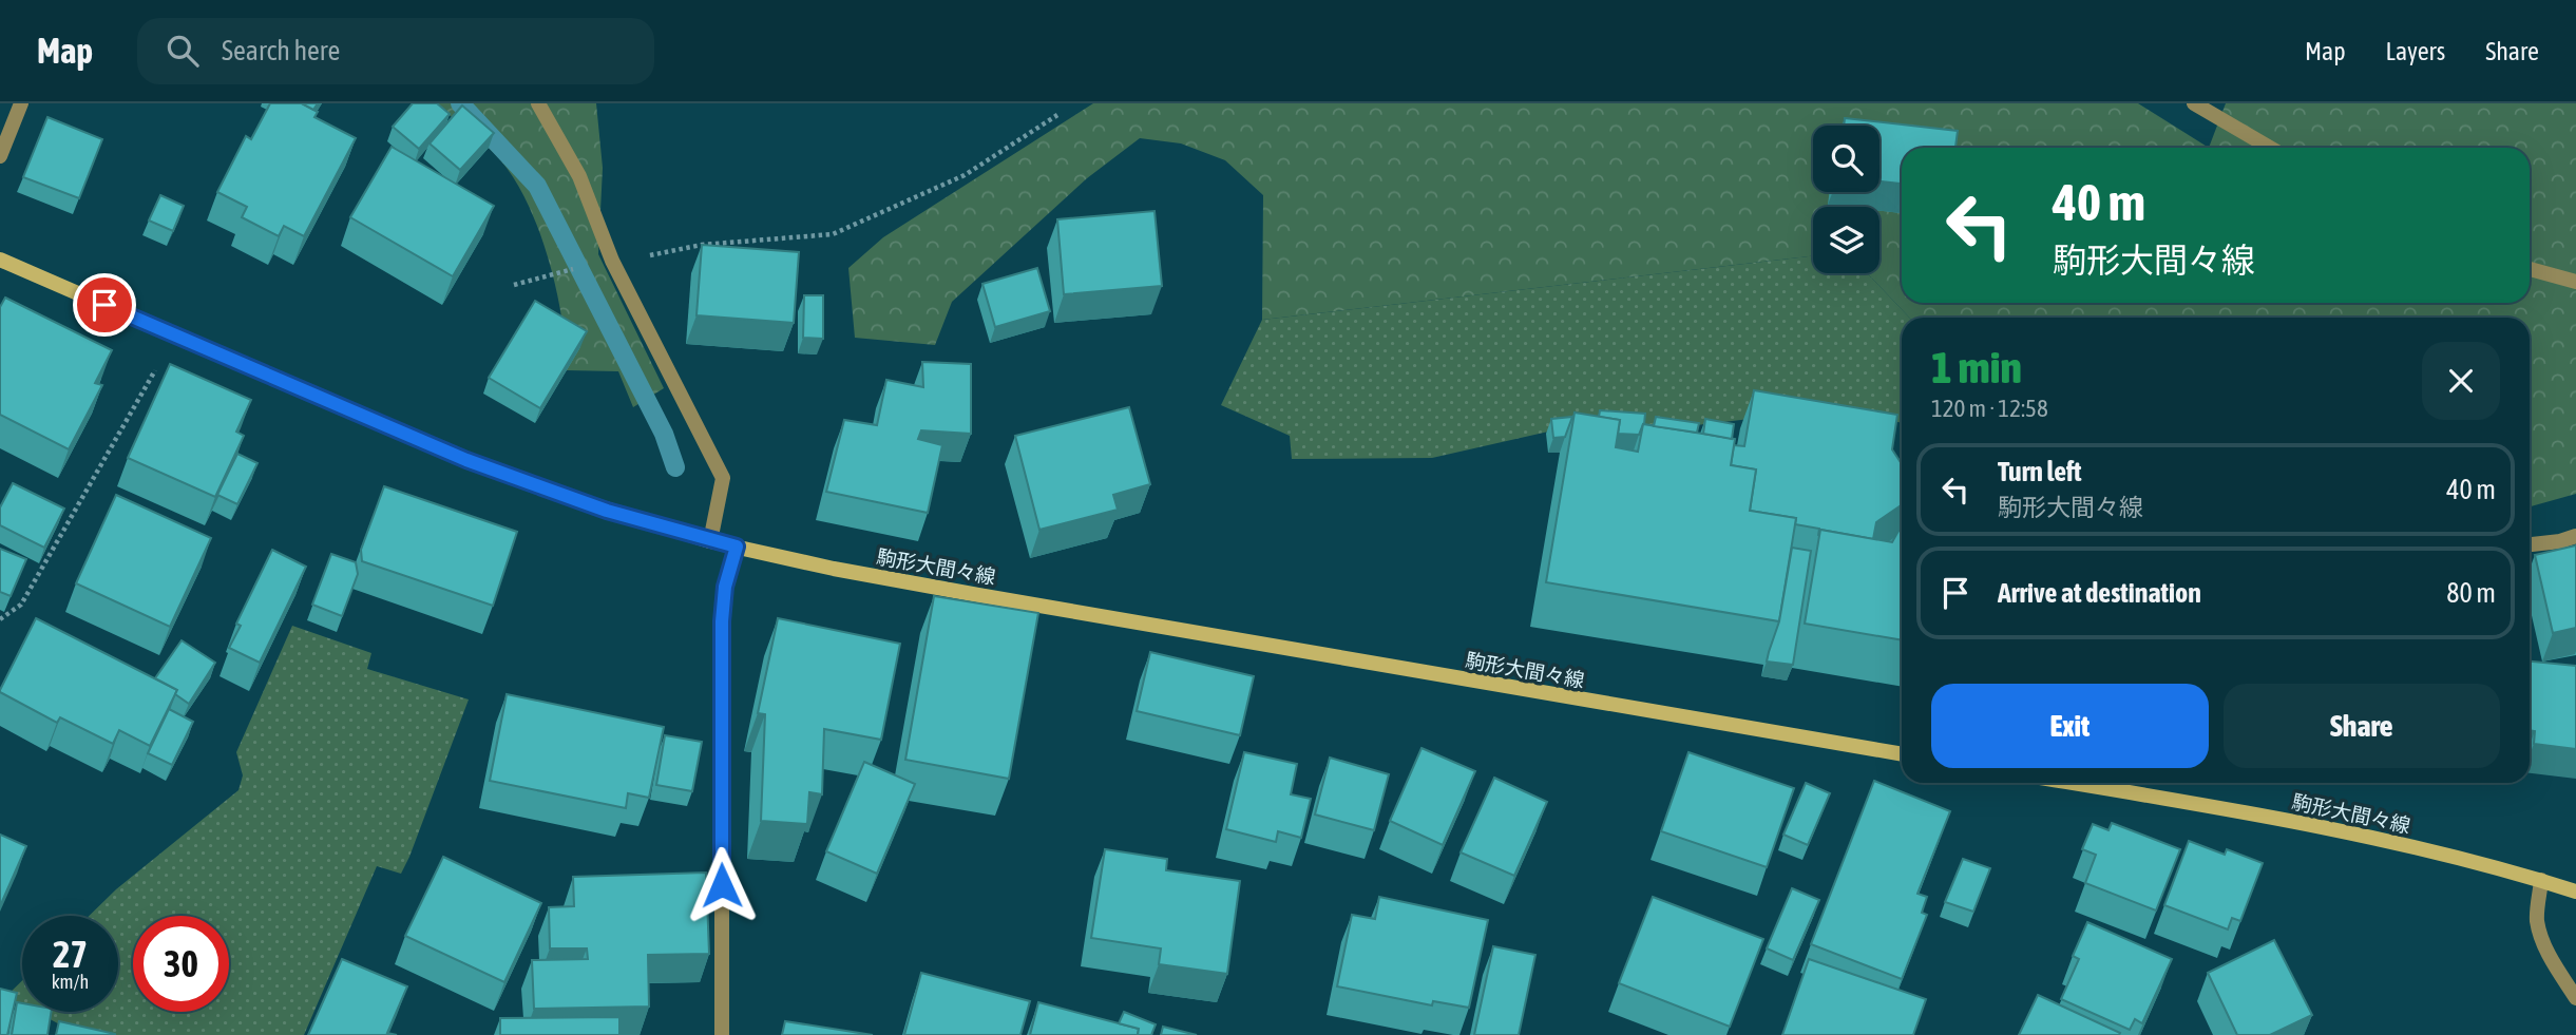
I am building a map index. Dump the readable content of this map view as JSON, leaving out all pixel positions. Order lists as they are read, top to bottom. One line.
{"streets":{"main road":["駒形大間々線"]},"page":{"header":"Map","search":"Search here","nav":["Map","Layers","Share"],"turn":["40 m","駒形大間々線"],"heading":["1 min","120 m · 12:58"],"list":[{"name":"Turn left","note":"駒形大間々線","value":"40 m"},{"name":"Arrive at destination","value":"80 m"}],"buttons":["Exit","Share"],"speed":"27 km/h","limit":"30"}}
